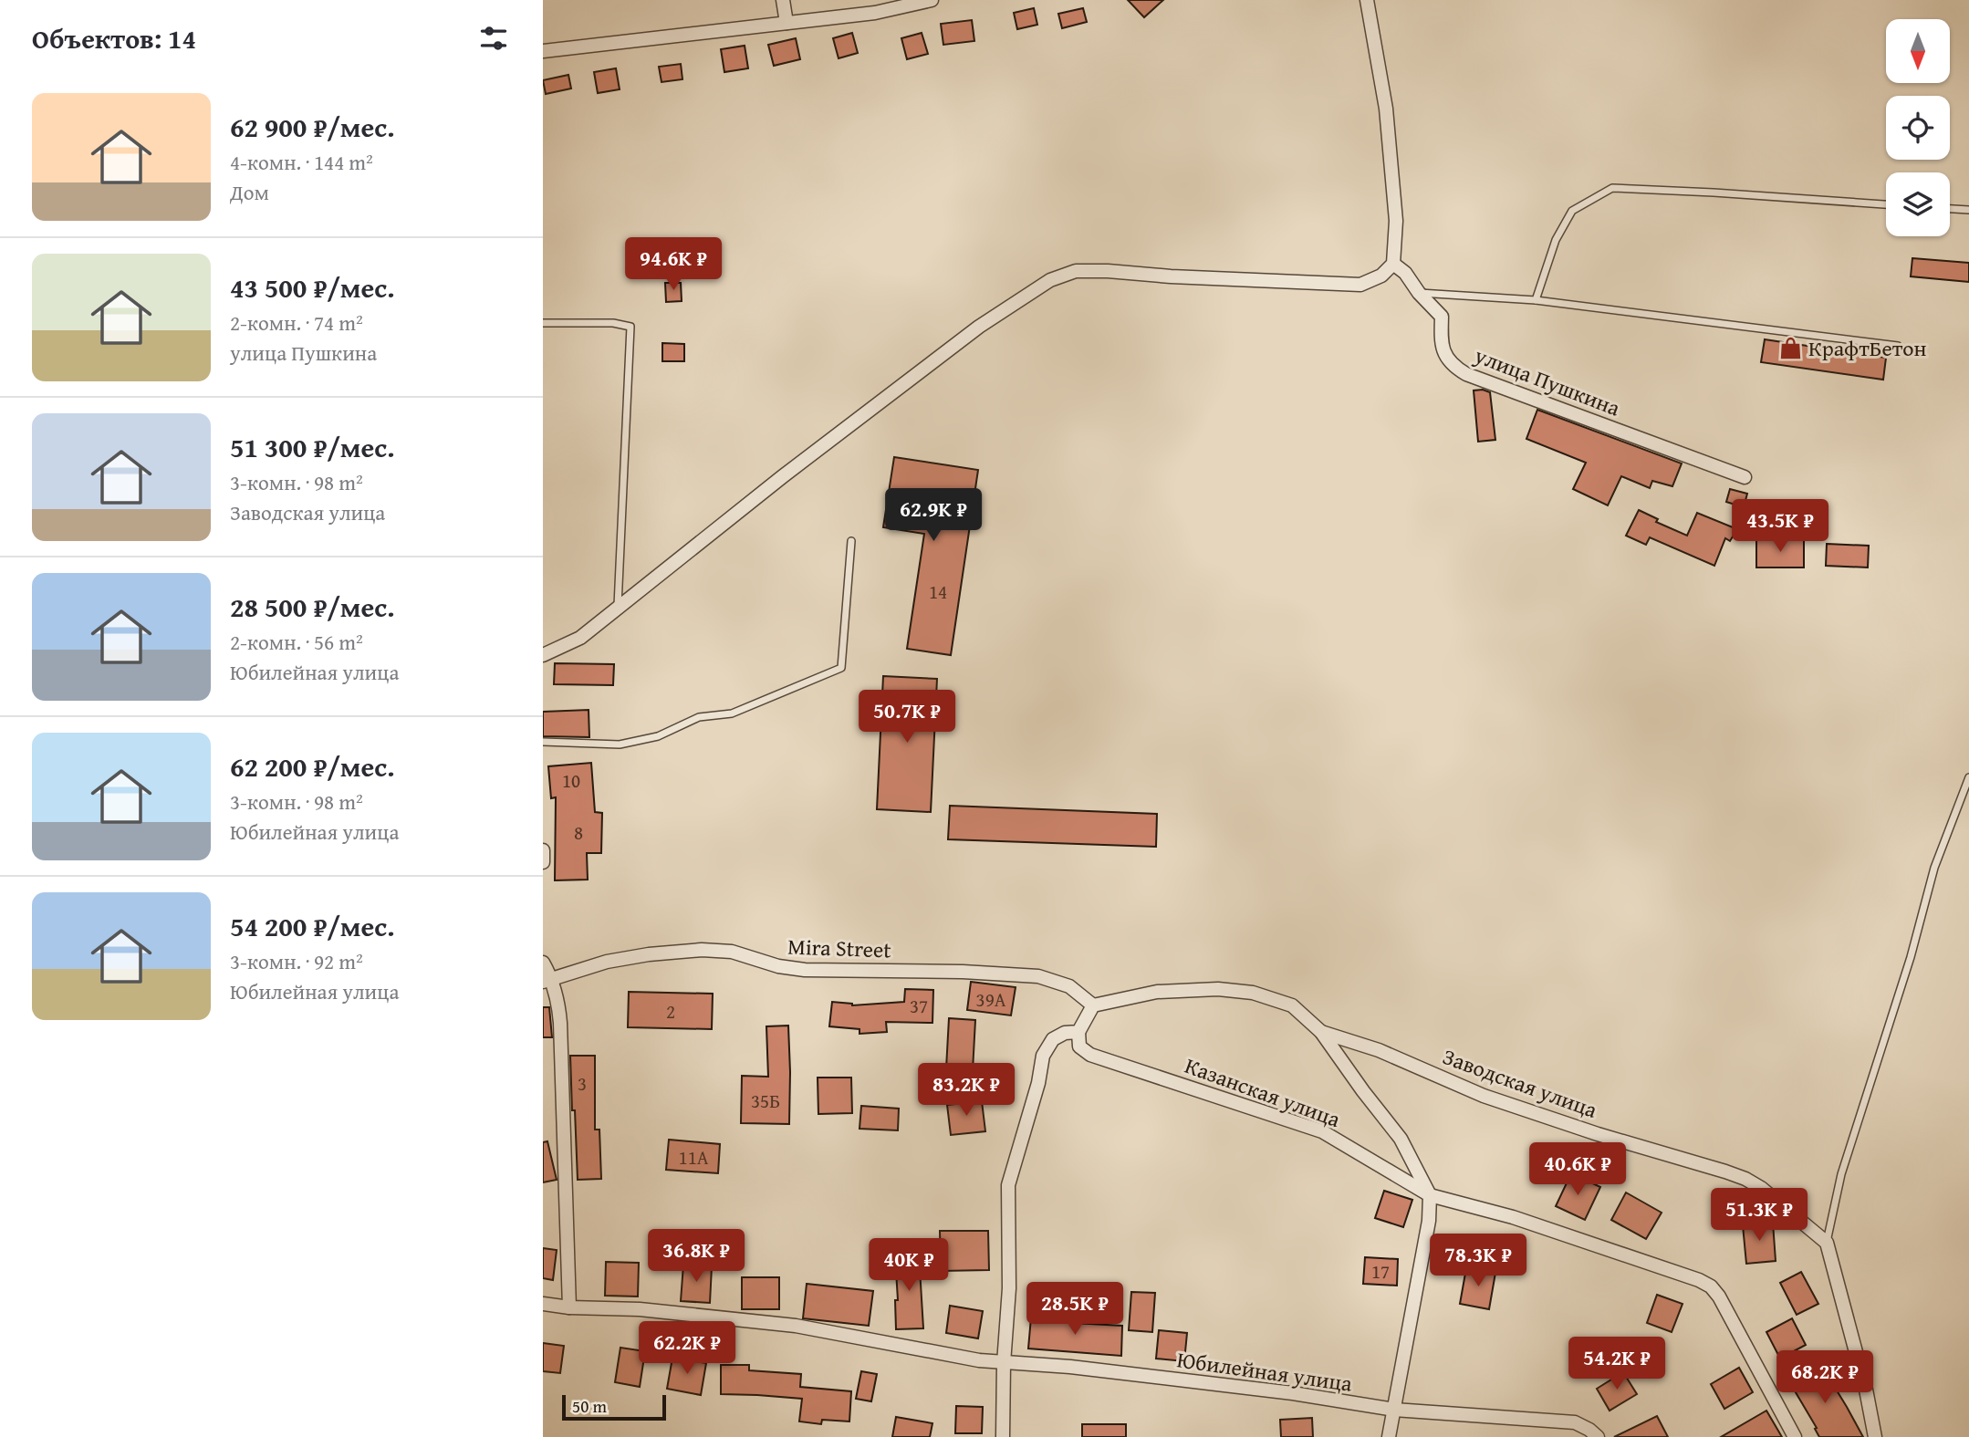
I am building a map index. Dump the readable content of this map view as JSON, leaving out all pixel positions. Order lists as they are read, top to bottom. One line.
{"streets":{"street":["улица Пушкина","Mira Street","Заводская улица","Казанская улица","Юбилейная улица"]},"places":{"shop":["КрафтБетон"]},"house_numbers":["14","10","8","39А","37","2","3","35Б","11А","17"],"scale_bar":"50 m","north":"bottom","page":{"heading":"Объектов: 14","list":[{"name":"62 900 ₽/мес.","note":"4-комн. · 144 m² · Дом"},{"name":"43 500 ₽/мес.","note":"2-комн. · 74 m² · улица Пушкина"},{"name":"51 300 ₽/мес.","note":"3-комн. · 98 m² · Заводская улица"},{"name":"28 500 ₽/мес.","note":"2-комн. · 56 m² · Юбилейная улица"},{"name":"62 200 ₽/мес.","note":"3-комн. · 98 m² · Юбилейная улица"},{"name":"54 200 ₽/мес.","note":"3-комн. · 92 m² · Юбилейная улица"}],"price":["94.6K ₽","62.9K ₽","43.5K ₽","50.7K ₽","83.2K ₽","40.6K ₽","51.3K ₽","36.8K ₽","78.3K ₽","40K ₽","28.5K ₽","62.2K ₽","54.2K ₽","68.2K ₽"],"scale":"50 m"}}
